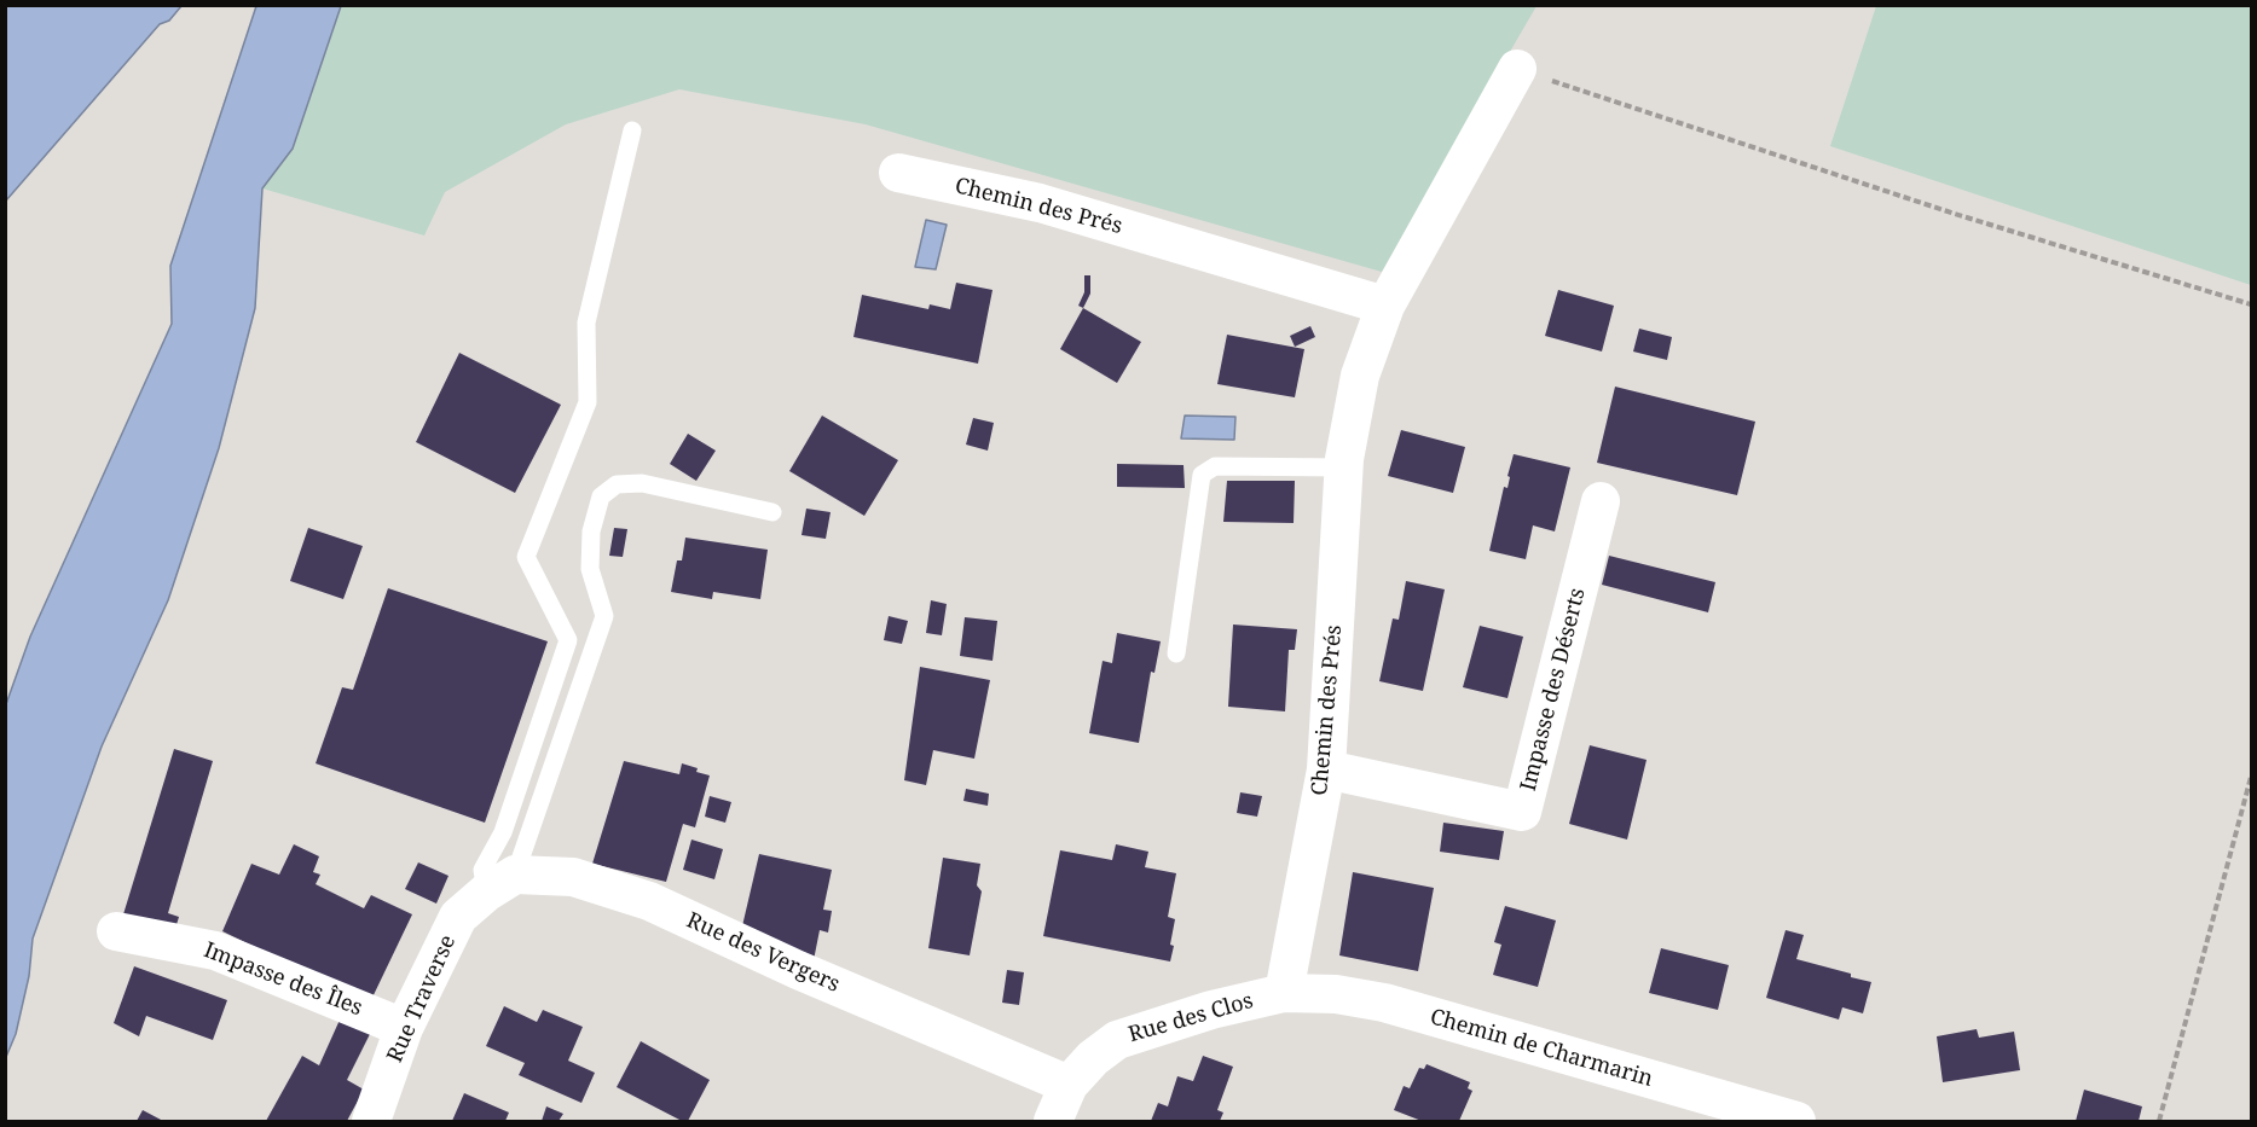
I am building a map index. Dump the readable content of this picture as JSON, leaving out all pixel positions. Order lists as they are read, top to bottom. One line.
{"streets":{"street":["Chemin des Prés","Impasse des Déserts","Rue des Vergers","Impasse des Îles","Rue Traverse","Rue des Clos","Chemin de Charmarin"]},"crossings":[["Chemin des Prés","Impasse des Déserts"],["Chemin des Prés","Rue des Clos"],["Chemin des Prés","Chemin de Charmarin"],["Rue des Vergers","Rue Traverse"],["Rue des Vergers","Rue des Clos"],["Impasse des Îles","Rue Traverse"],["Rue des Clos","Chemin de Charmarin"]]}
